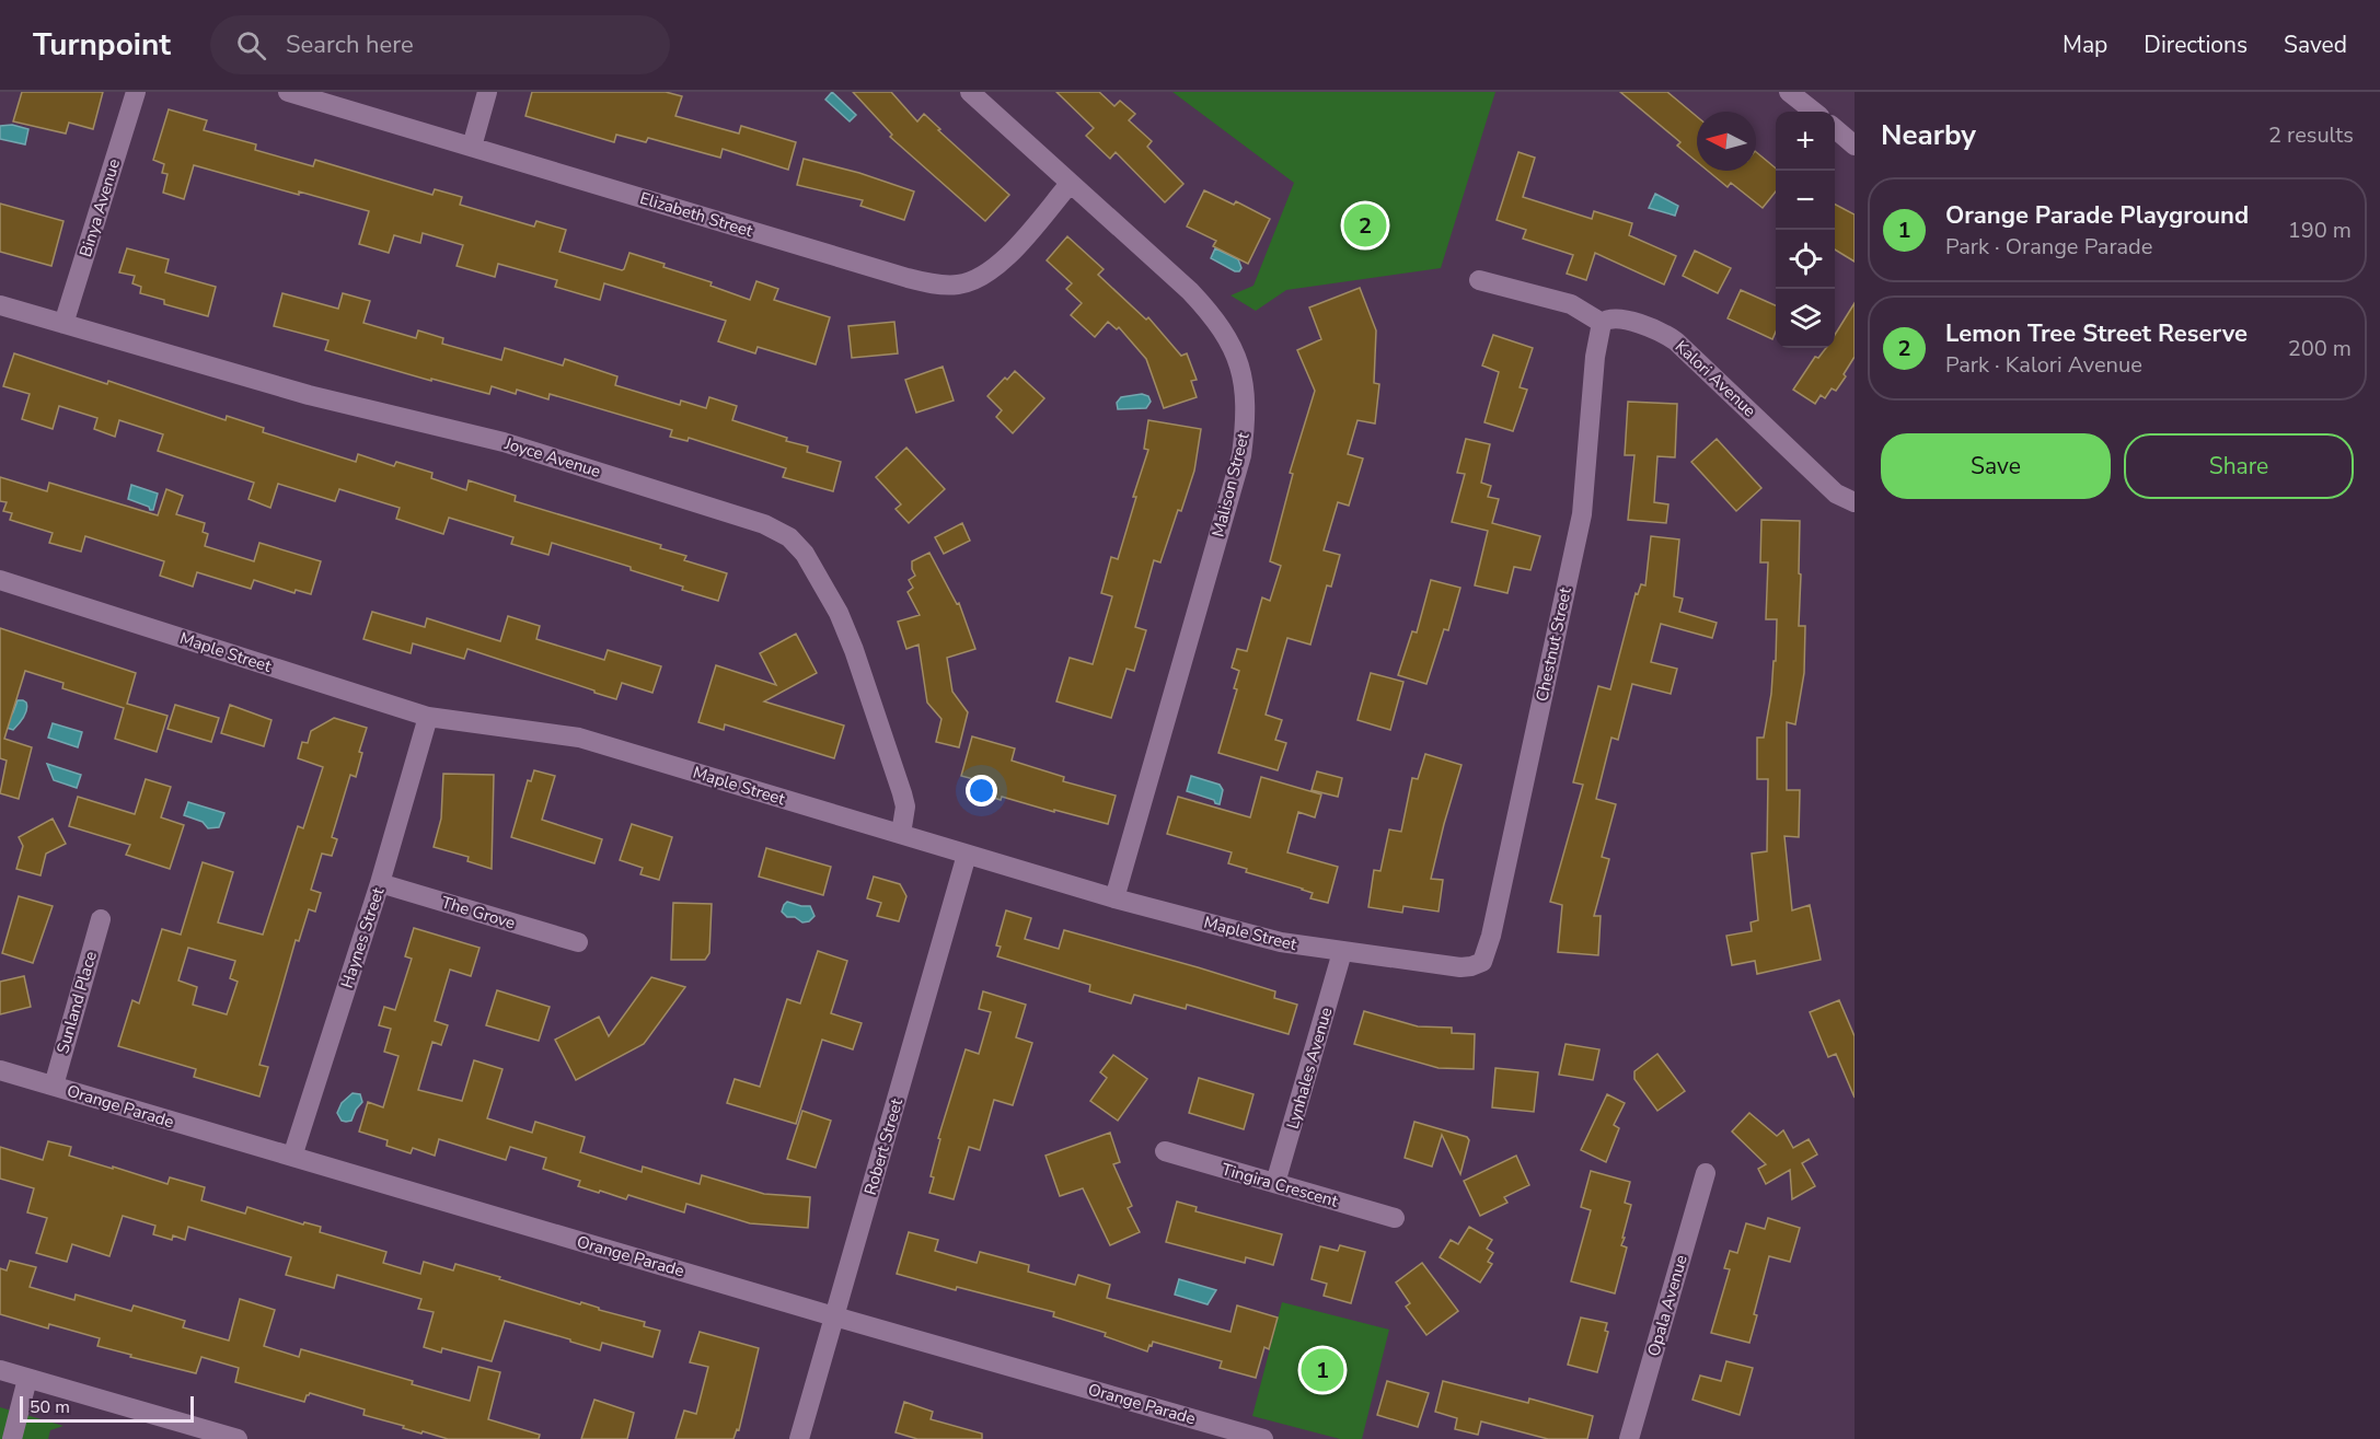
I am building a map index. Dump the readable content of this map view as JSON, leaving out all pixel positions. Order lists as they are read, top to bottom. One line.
{"streets":{"street":["Binya Avenue","Elizabeth Street","Kalori Avenue","Joyce Avenue","Malison Street","Chestnut Street","Maple Street","The Grove","Haynes Street","Sunland Place","Lynhales Avenue","Orange Parade","Robert Street","Tingira Crescent","Opala Avenue"]},"crossings":[["Binya Avenue","Joyce Avenue"],["Elizabeth Street","Malison Street"],["Kalori Avenue","Chestnut Street"],["Joyce Avenue","Maple Street"],["Malison Street","Maple Street"],["Chestnut Street","Maple Street"],["Maple Street","Haynes Street"],["Maple Street","Lynhales Avenue"],["Maple Street","Robert Street"],["The Grove","Haynes Street"],["Haynes Street","Orange Parade"],["Sunland Place","Orange Parade"],["Lynhales Avenue","Tingira Crescent"],["Orange Parade","Robert Street"]],"scale_bar":"50 m","north":"left","page":{"header":"Turnpoint","search":"Search here","nav":["Map","Directions","Saved"],"heading":["Nearby","2 results"],"map_buttons":["+","−"],"list":[{"mark":"1","name":"Orange Parade Playground","note":"Park · Orange Parade","value":"190 m"},{"mark":"2","name":"Lemon Tree Street Reserve","note":"Park · Kalori Avenue","value":"200 m"}],"pins":["2","1"],"buttons":["Save","Share"],"scale":"50 m"}}
